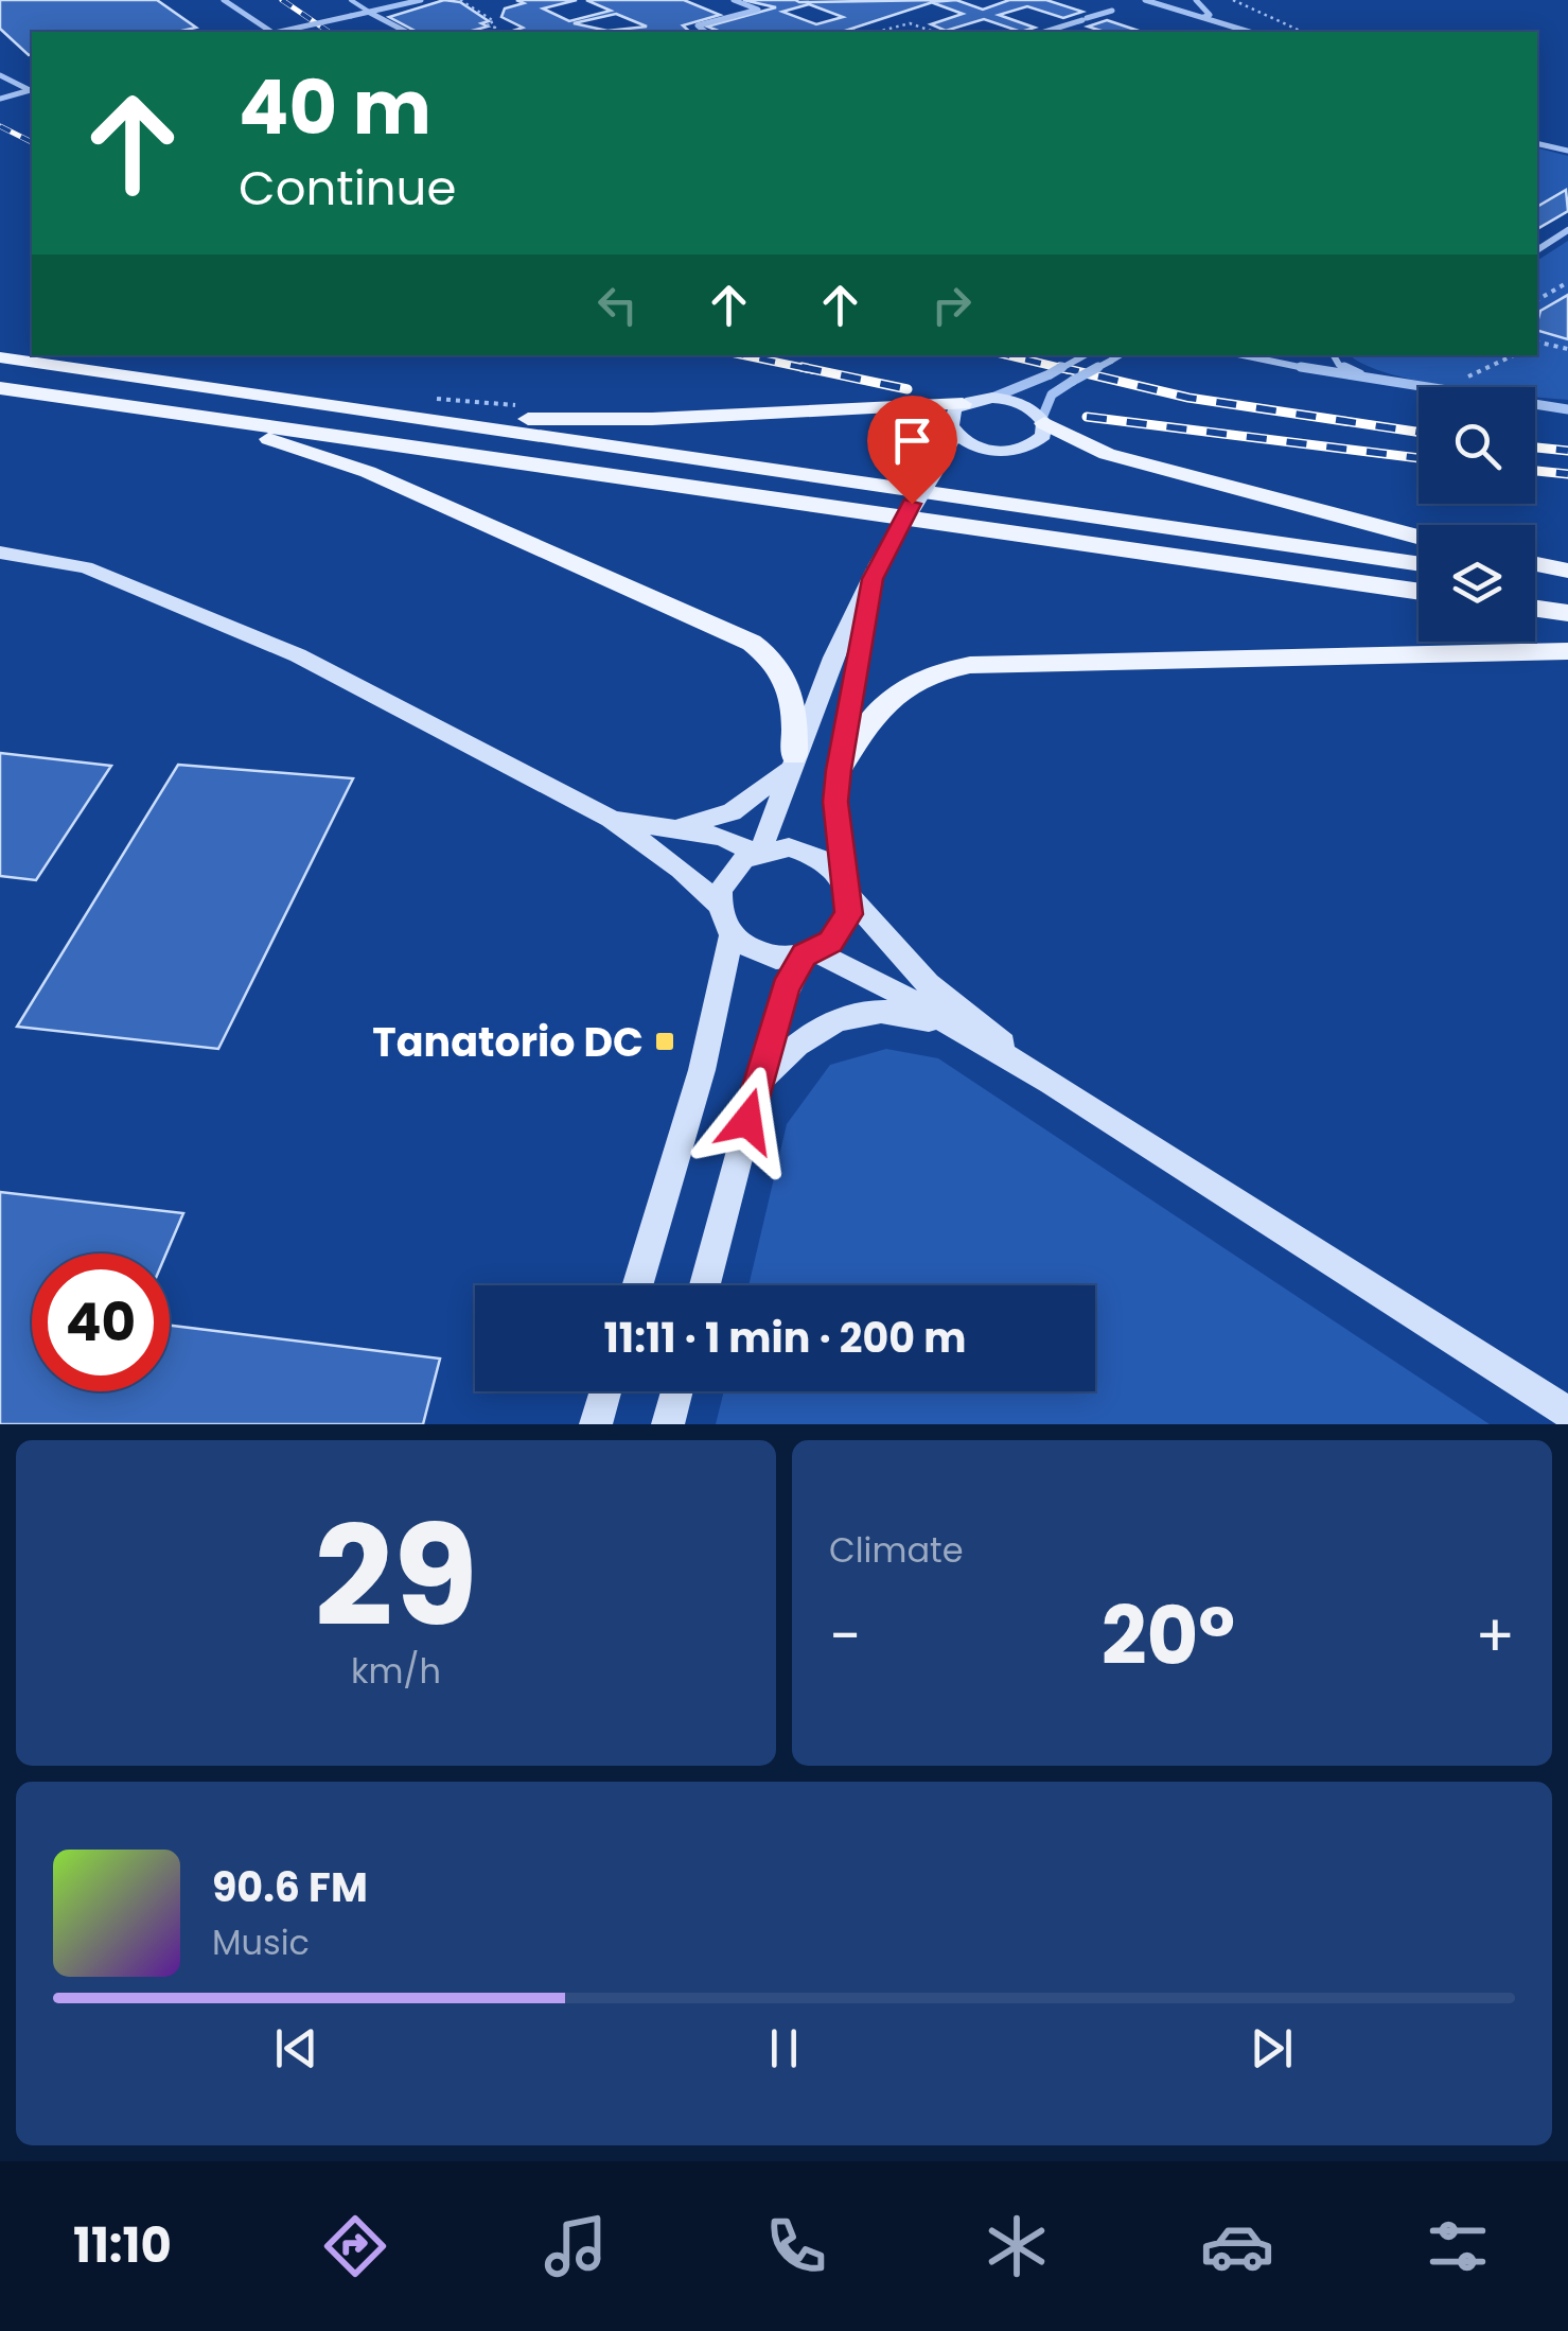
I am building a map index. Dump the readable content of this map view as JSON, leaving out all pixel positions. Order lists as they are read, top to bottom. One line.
{"places":{"transit":["Tanatorio DC"]},"page":{"turn":["40 m","Continue"],"limit":"40","trip":"11:11 · 1 min · 200 m","tile":[["29","km/h"],"Climate"],"heat":["−","20°","+"],"song":["90.6 FM","Music"],"tabs":"11:10"}}
